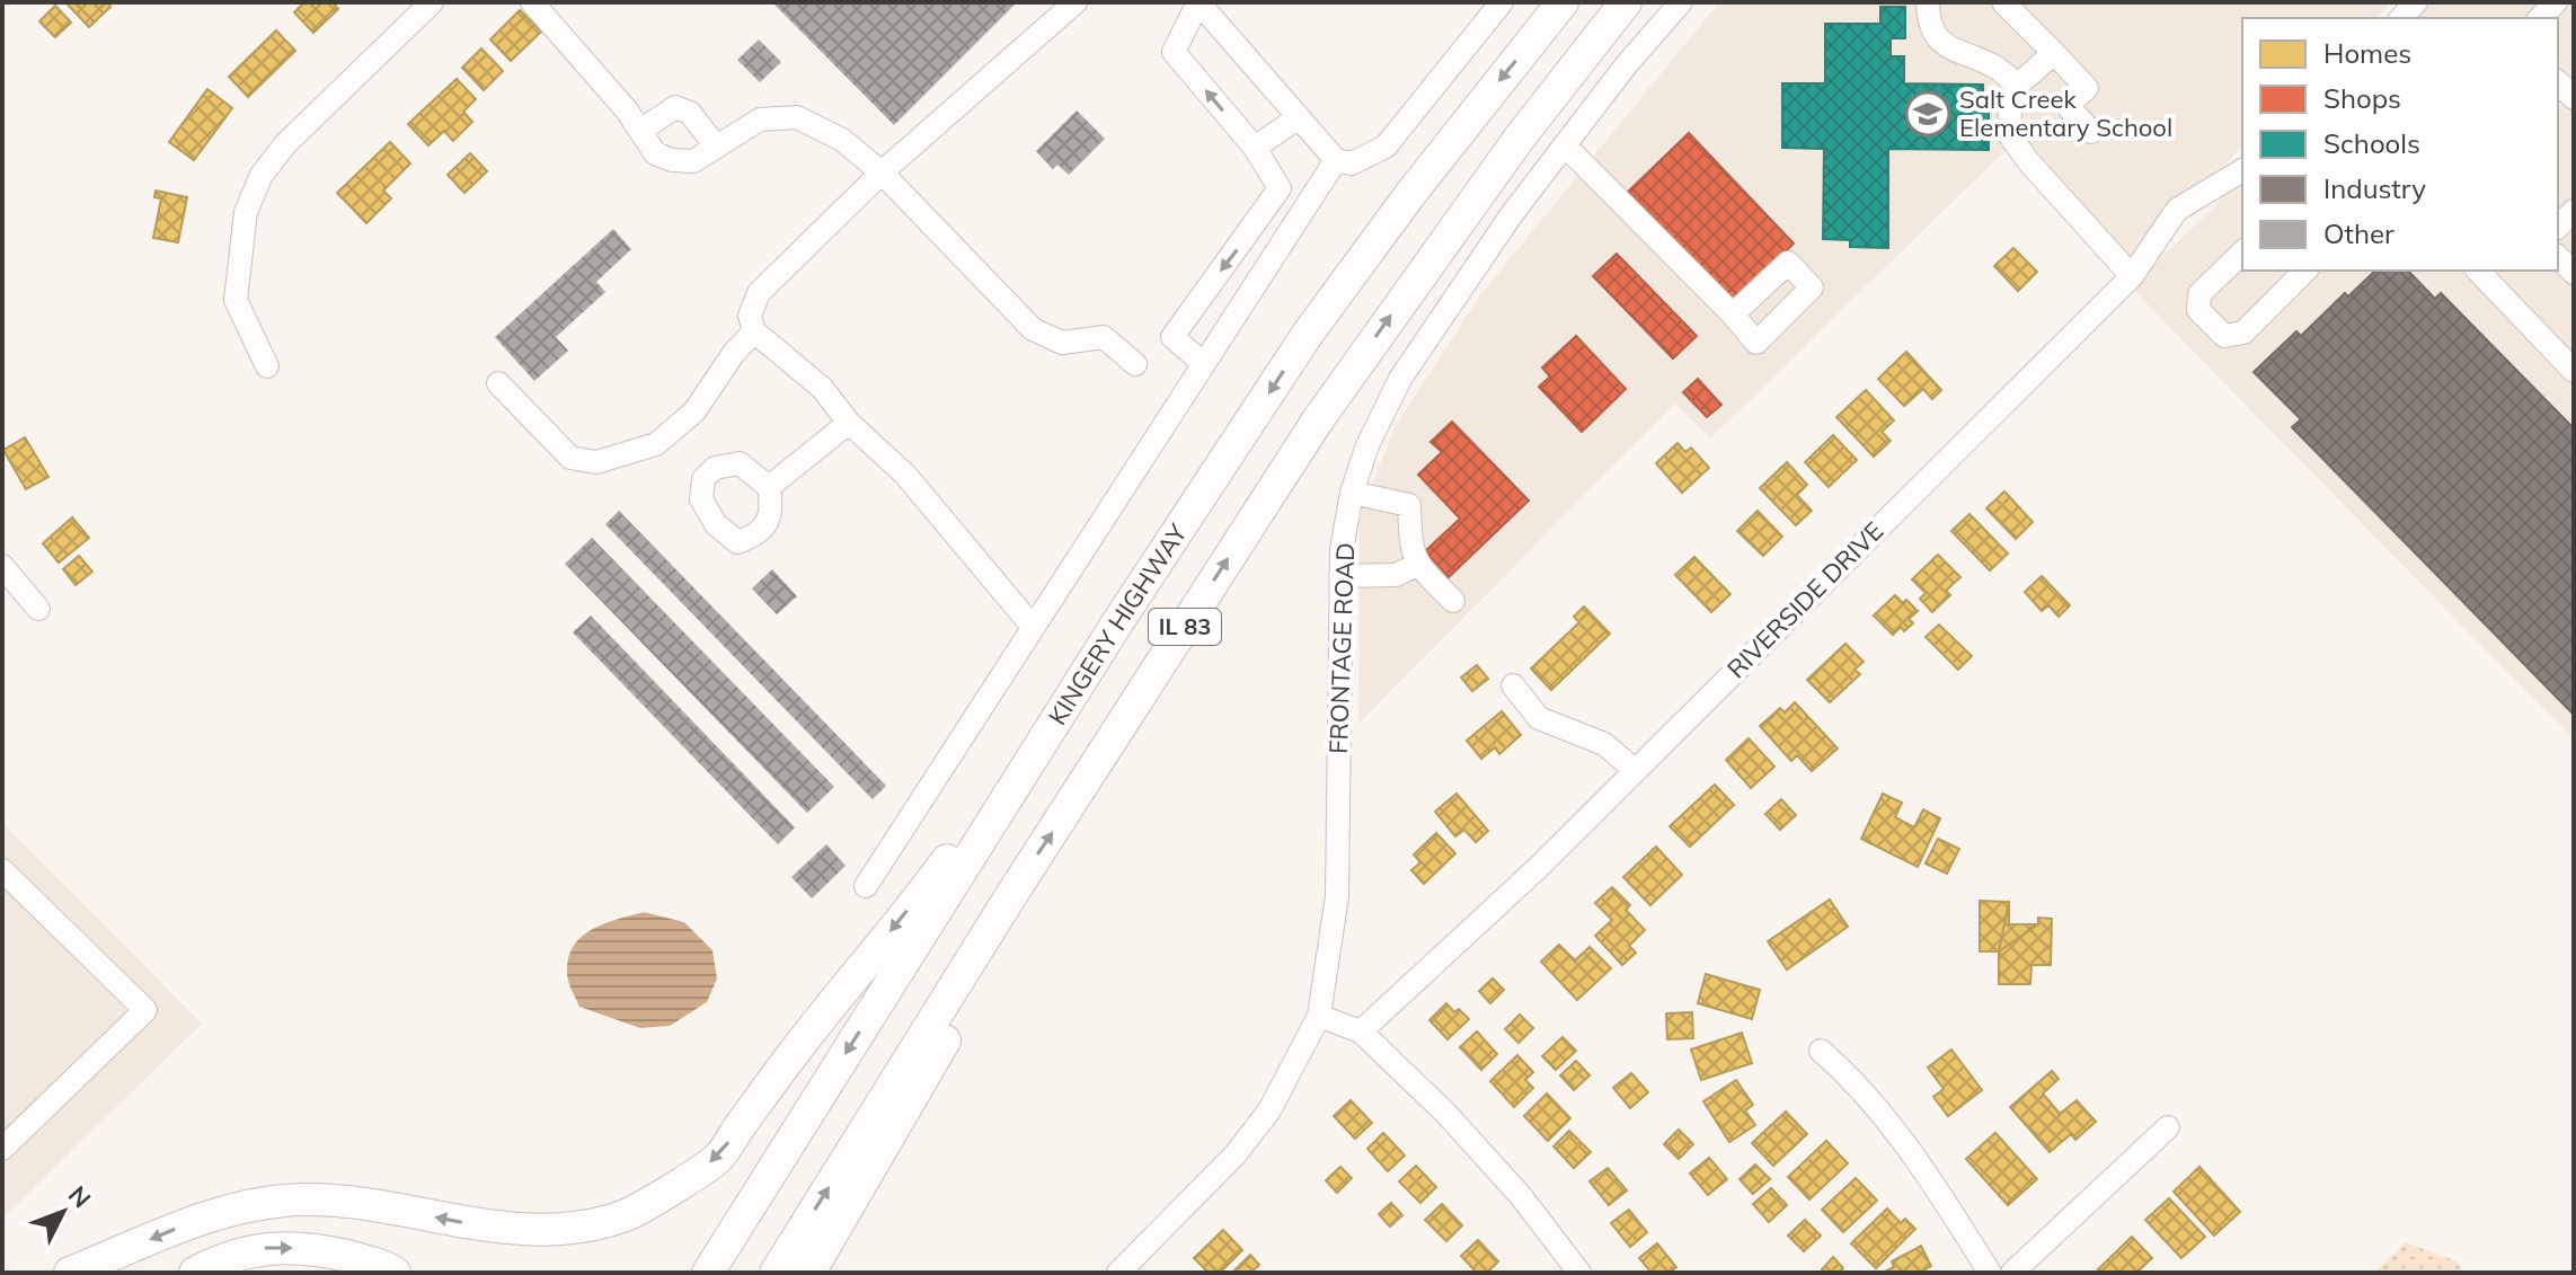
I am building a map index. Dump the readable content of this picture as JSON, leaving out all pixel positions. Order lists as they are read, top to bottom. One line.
{"streets":{"highway":["KINGERY HIGHWAY","IL 83"],"street":["RIVERSIDE DRIVE","FRONTAGE ROAD"]},"places":{"school or university":["Salt Creek Elementary School"]},"legend":["Homes","Shops","Schools","Industry","Other"],"north":"top right"}
